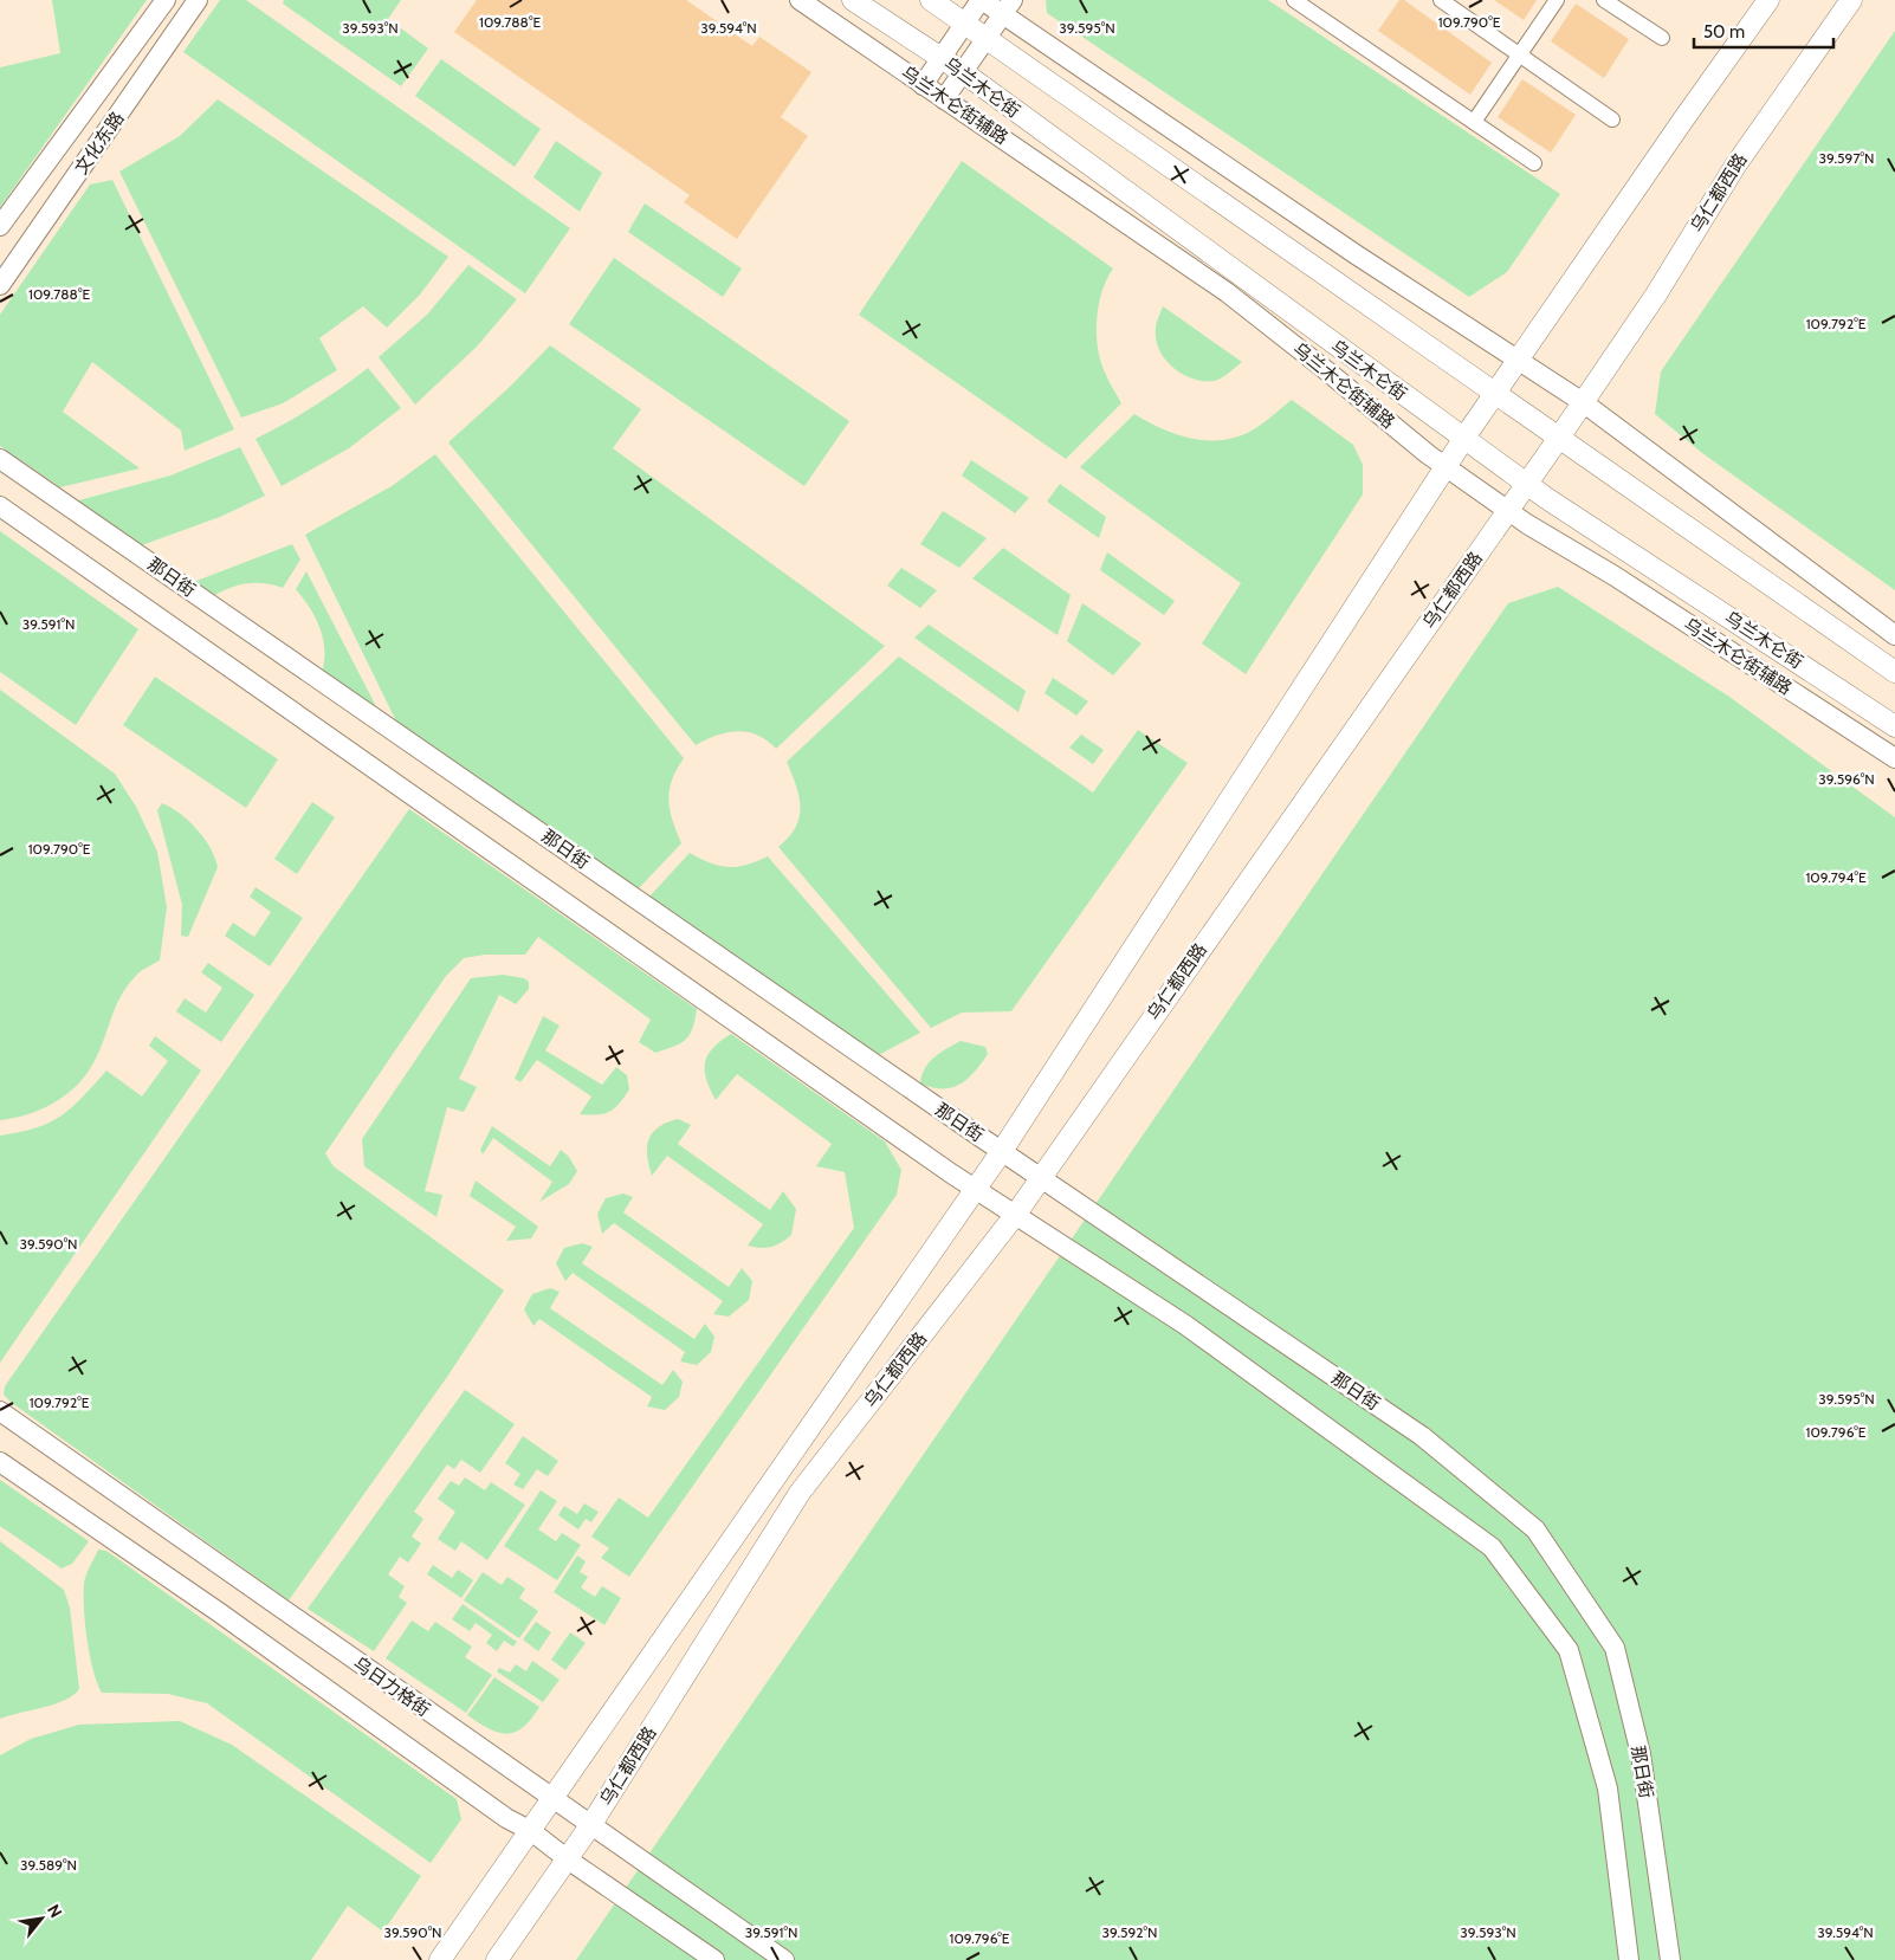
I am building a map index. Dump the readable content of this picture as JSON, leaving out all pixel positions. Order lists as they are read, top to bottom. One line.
{"streets":{"main road":["乌兰木仑街","乌仁都西路"],"street":["乌兰木仑街辅路","文化东路","那日街","乌日力格街"]},"crossings":[["乌兰木仑街","乌仁都西路"],["乌兰木仑街辅路","乌仁都西路"],["乌仁都西路","那日街"],["乌仁都西路","乌日力格街"]],"scale_bar":"50 m","north":"top right","coordinates":["109.788°E","109.790°E","39.593°N","39.594°N","39.595°N","39.597°N","109.792°E","39.591°N","39.596°N","109.794°E","39.590°N","109.796°E","39.589°N","39.592°N"]}
